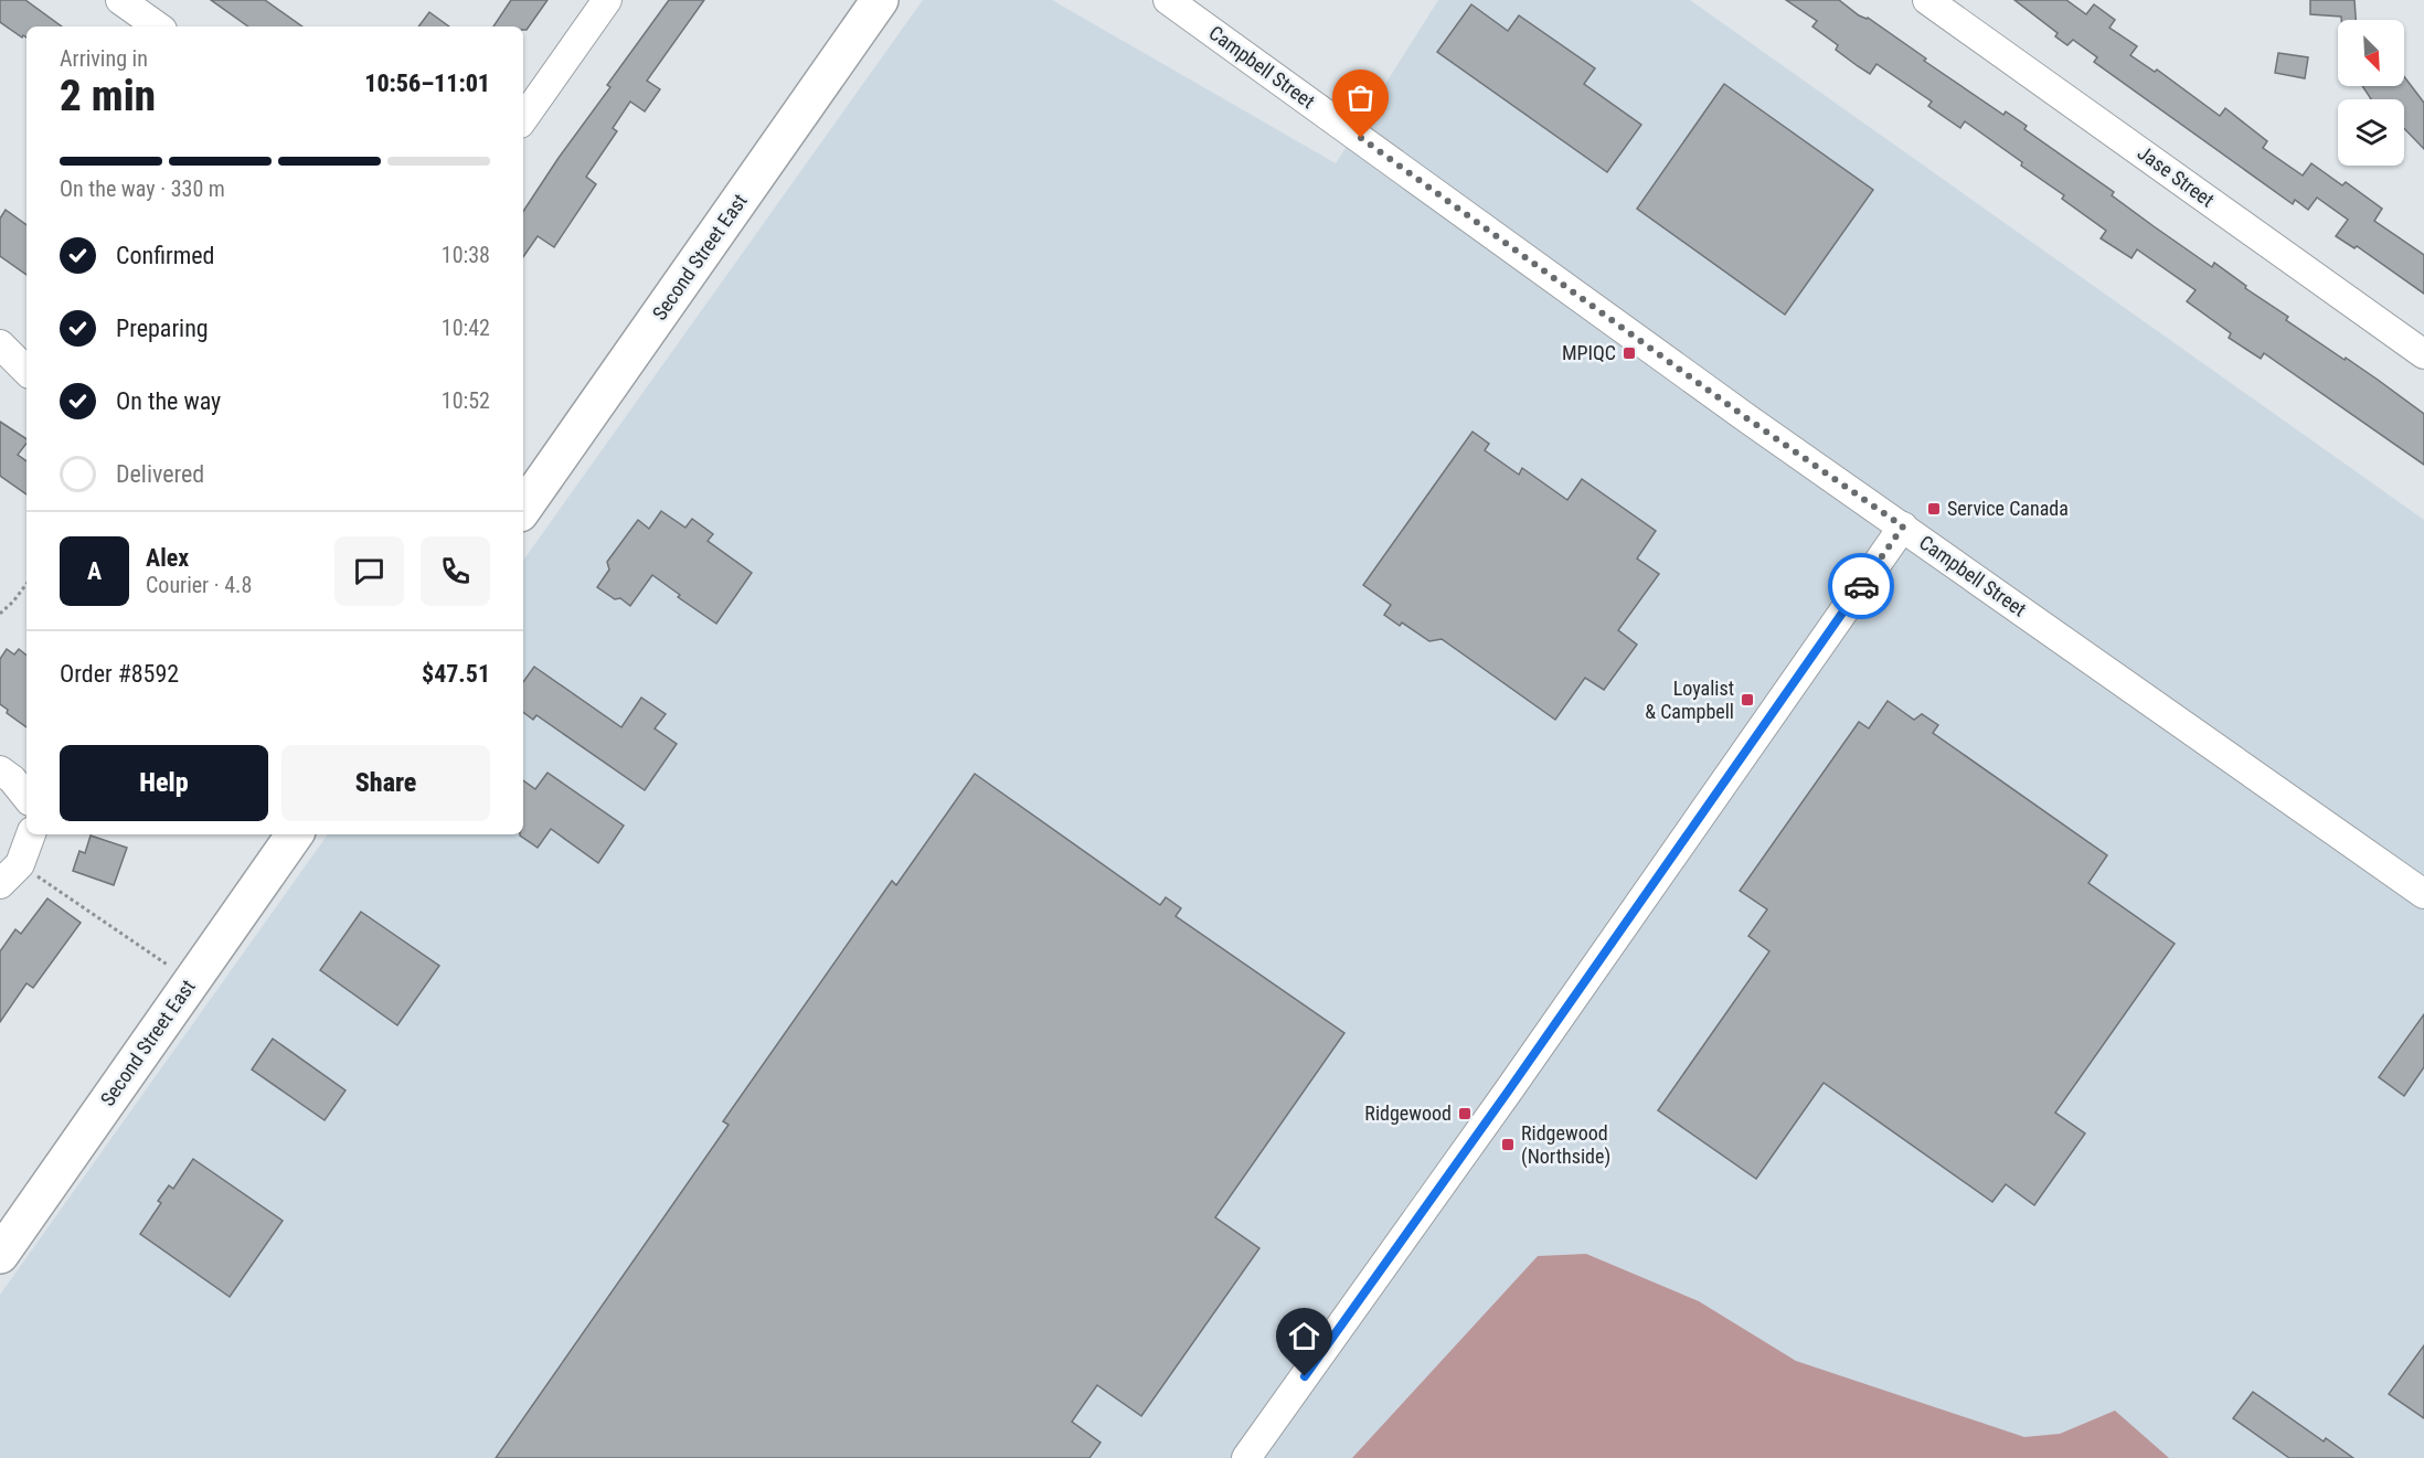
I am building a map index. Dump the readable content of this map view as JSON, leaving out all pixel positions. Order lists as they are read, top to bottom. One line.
{"streets":{"main road":["Second Street East"],"street":["Campbell Street","Jase Street"]},"places":{"transit":["MPIQC","Service Canada","Loyalist & Campbell","Ridgewood","Ridgewood (Northside)"]},"north":"bottom right","page":{"heading":["2 min","Arriving in","10:56–11:01"],"panel":["Alex","Courier · 4.8","Order #8592","$47.51"],"bar":"On the way · 330 m","list":[["Confirmed","10:38"],["Preparing","10:42"],["On the way","10:52"],"Delivered"],"round":"A","buttons":["Help","Share"]}}
